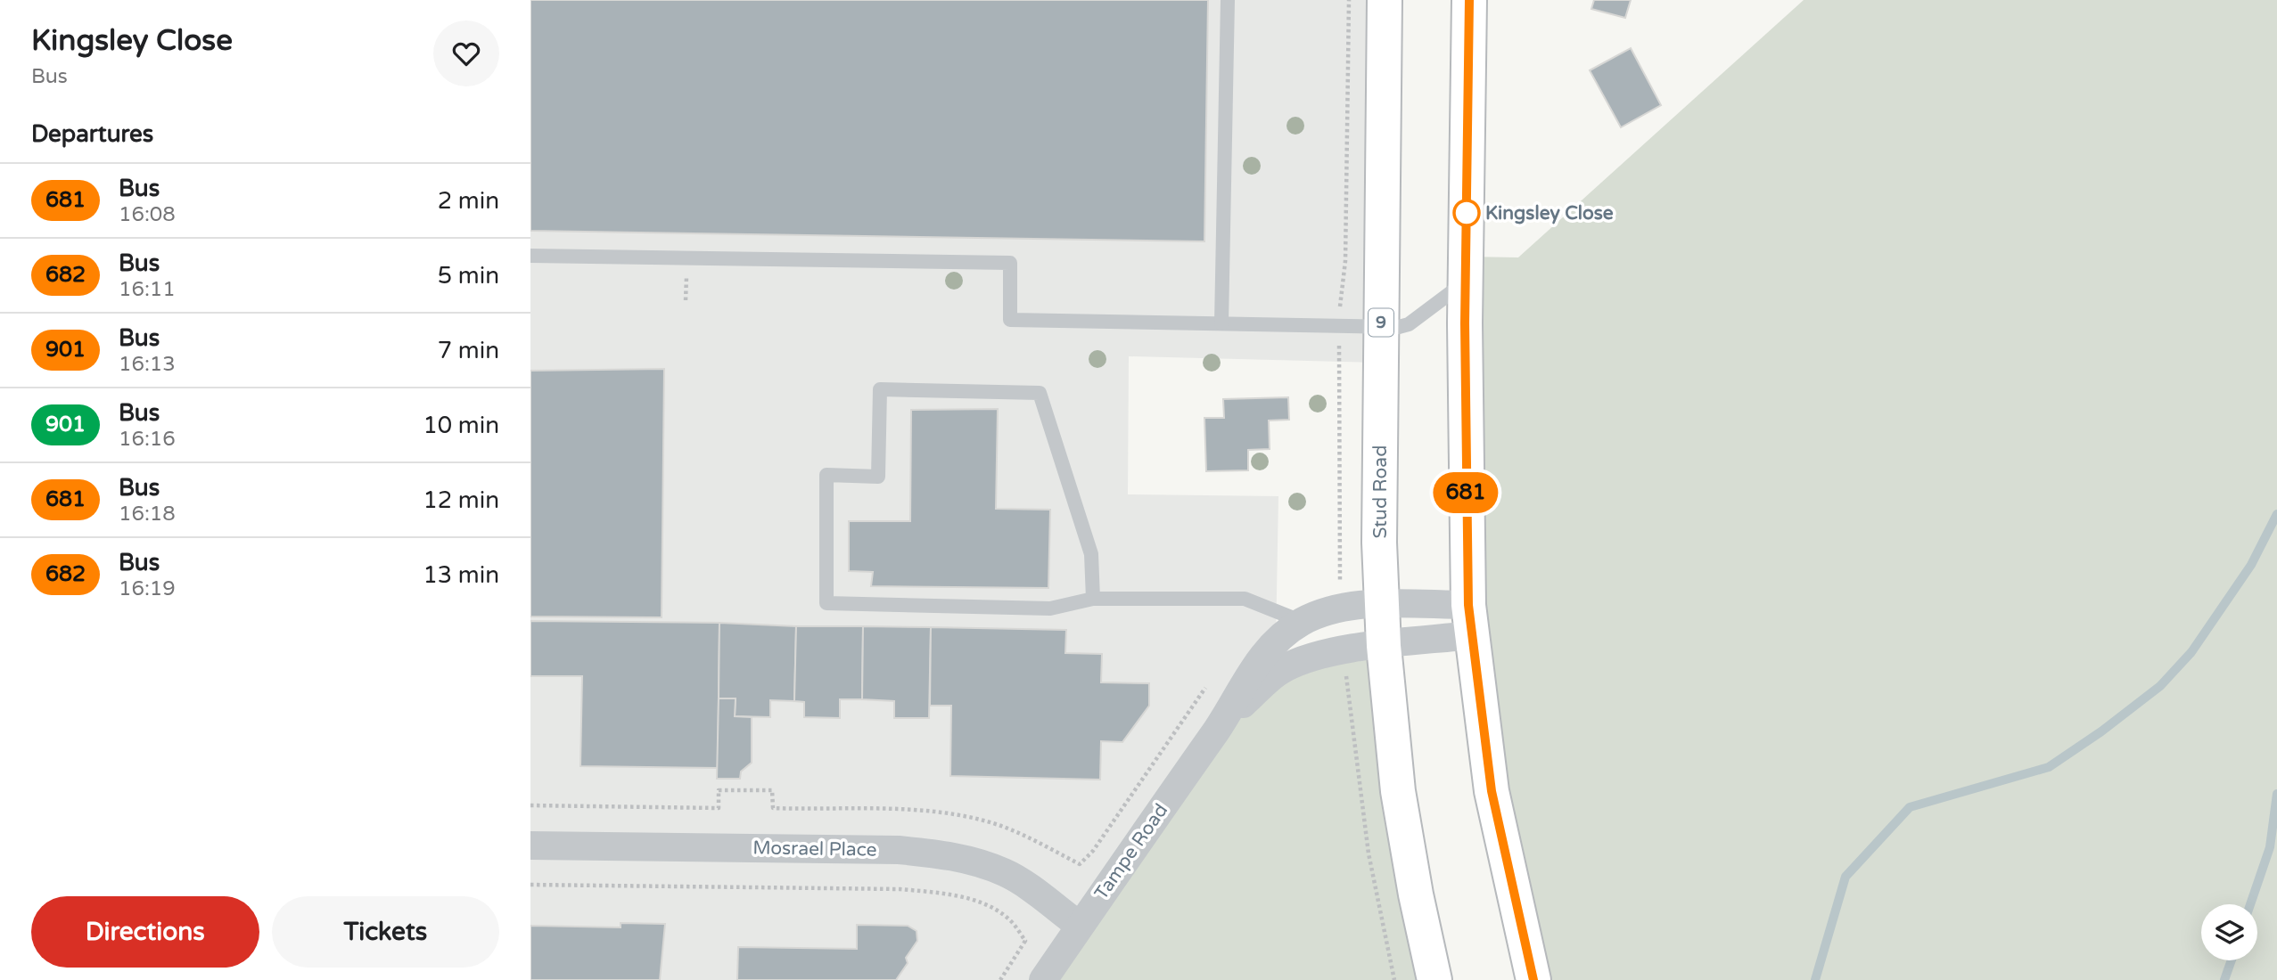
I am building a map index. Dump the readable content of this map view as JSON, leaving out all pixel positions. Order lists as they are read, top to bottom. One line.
{"streets":{"highway":["9","Stud Road"],"street":["Mosrael Place","Tampe Road"]},"crossings":[["Stud Road","Tampe Road"],["Mosrael Place","Tampe Road"]],"places":["Kingsley Close"],"lines":["bus line 681"],"page":{"heading":[["Kingsley Close","Bus"],"Departures"],"on_map":"681","list":[{"mark":"681","name":"Bus","note":"16:08","value":"2 min"},{"mark":"682","name":"Bus","note":"16:11","value":"5 min"},{"mark":"901","name":"Bus","note":"16:13","value":"7 min"},{"mark":"901","name":"Bus","note":"16:16","value":"10 min"},{"mark":"681","name":"Bus","note":"16:18","value":"12 min"},{"mark":"682","name":"Bus","note":"16:19","value":"13 min"}],"buttons":["Directions","Tickets"]}}
